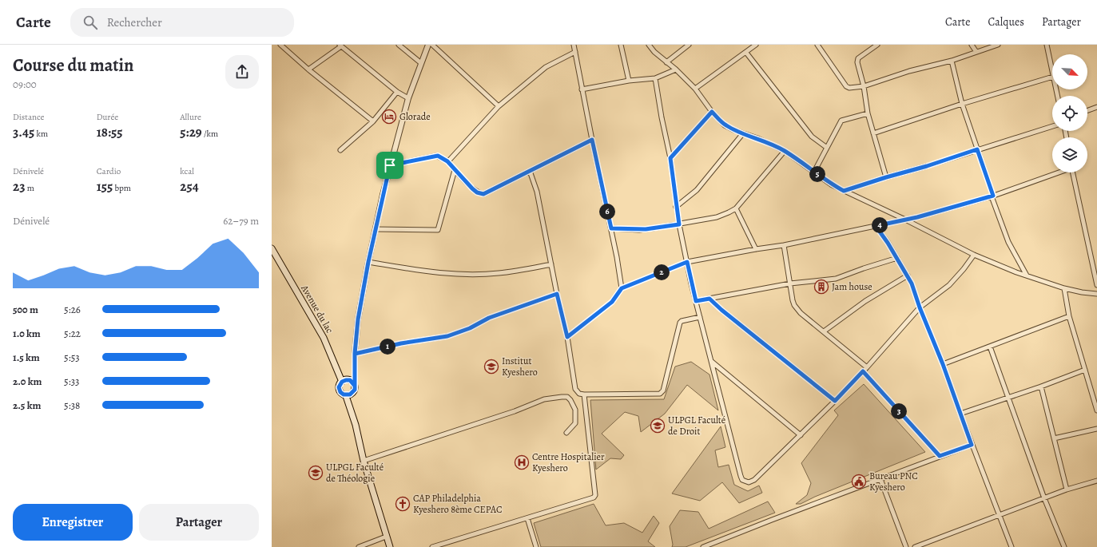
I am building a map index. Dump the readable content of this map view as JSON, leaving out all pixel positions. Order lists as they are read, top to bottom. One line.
{"streets":{"main road":["Avenue du lac"]},"places":{"hotel":["Glorade"],"building":["Jam house"],"school or university":["Institut Kyeshero","ULPGL Faculté de Droit","ULPGL Faculté de Théologie"],"hospital":["Centre Hospitalier Kyeshero"],"public building":["Bureau PNC Kyeshero"],"church":["CAP Philadelphia Kyeshero 8ème CEPAC"]},"north":"bottom right","page":{"header":"Carte","search":"Rechercher","nav":["Carte","Calques","Partager"],"heading":["Course du matin","09:00"],"stats":[["Distance","3.45 km"],["Durée","18:55"],["Allure","5:29 /km"],["Dénivelé","23 m"],["Cardio","155 bpm"],["kcal","254"]],"pins":["5","6","4","2","1","3"],"chart":["Dénivelé","62–79 m"],"list":[{"name":"500 m","note":"5:26"},{"name":"1.0 km","note":"5:22"},{"name":"1.5 km","note":"5:53"},{"name":"2.0 km","note":"5:33"},{"name":"2.5 km","note":"5:38"}],"buttons":["Enregistrer","Partager"]}}
